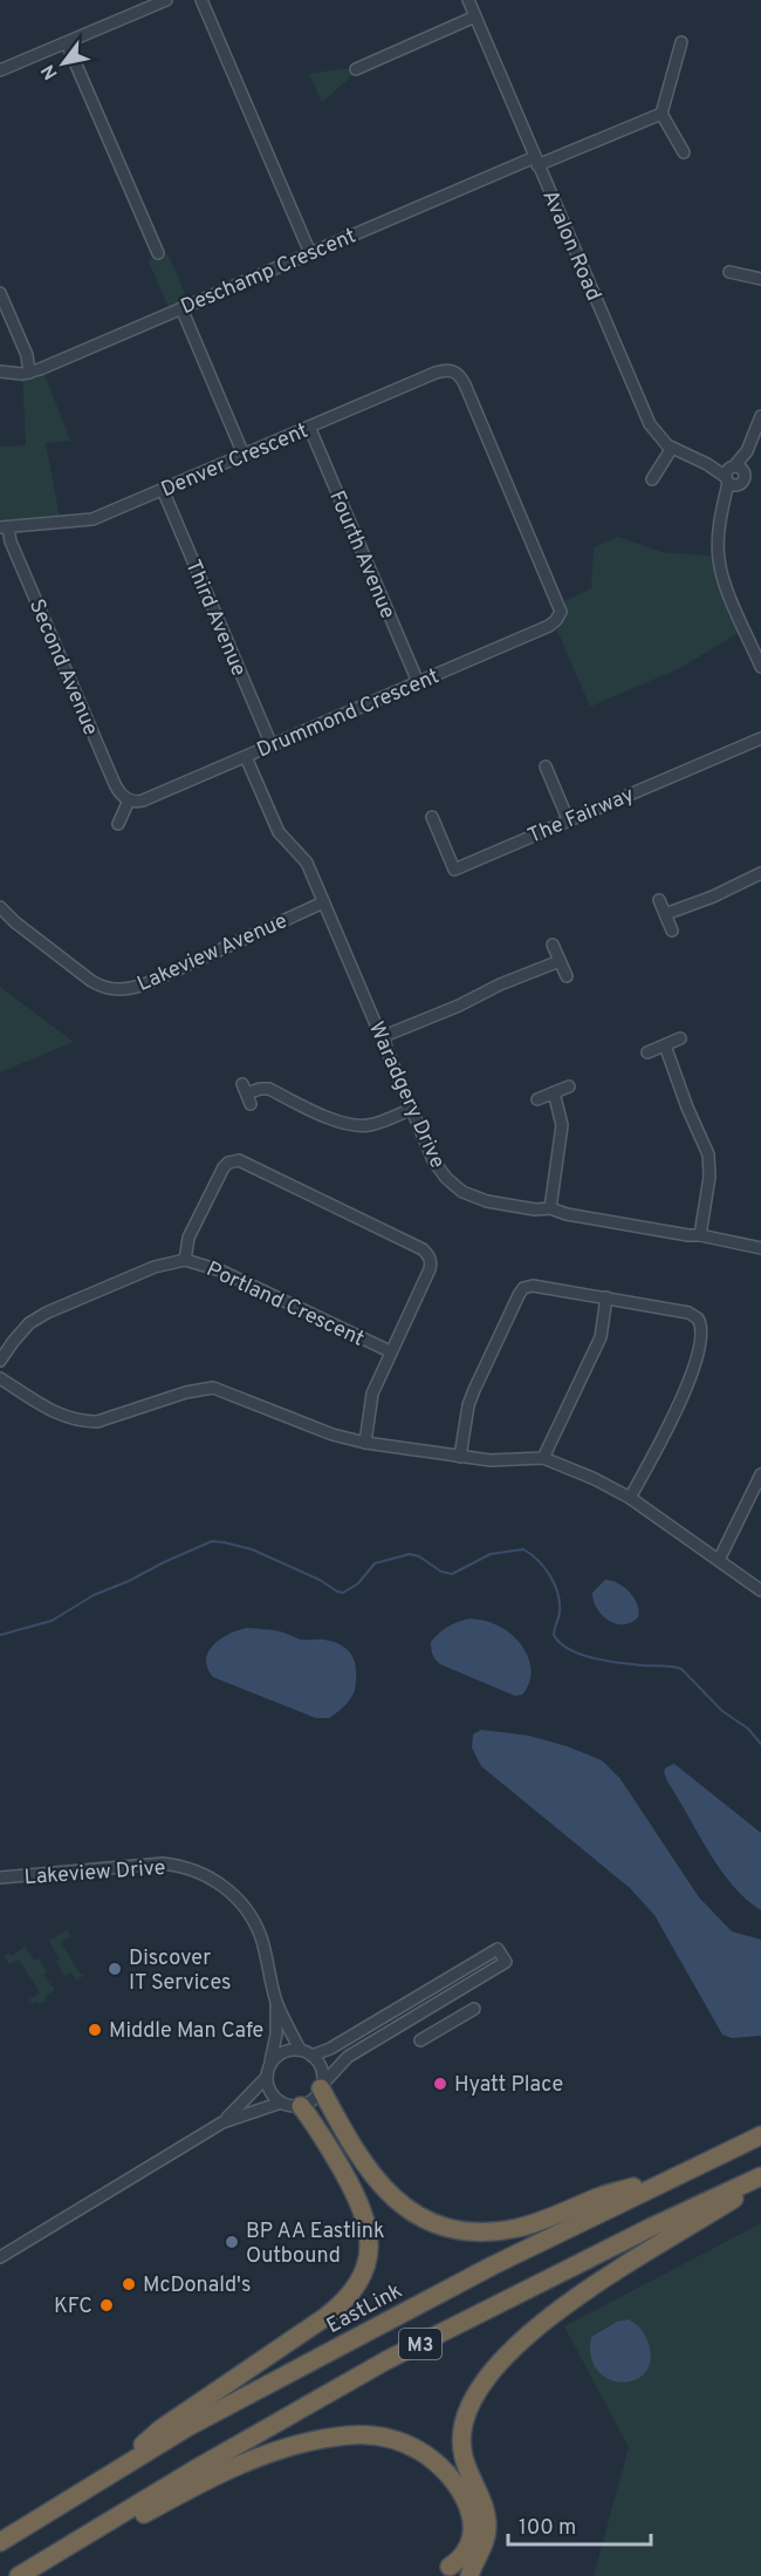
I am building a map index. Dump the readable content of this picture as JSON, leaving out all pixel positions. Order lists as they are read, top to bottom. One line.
{"streets":{"highway":["EastLink","M3"],"street":["Avalon Road","Deschamp Crescent","Denver Crescent","Fourth Avenue","Third Avenue","Second Avenue","Drummond Crescent","The Fairway","Lakeview Avenue","Waradgery Drive","Portland Crescent","Lakeview Drive"]},"crossings":[["Avalon Road","Deschamp Crescent"],["Denver Crescent","Fourth Avenue"],["Denver Crescent","Third Avenue"],["Denver Crescent","Second Avenue"],["Denver Crescent","Drummond Crescent"],["Fourth Avenue","Drummond Crescent"],["Third Avenue","Drummond Crescent"],["Second Avenue","Drummond Crescent"],["Drummond Crescent","Waradgery Drive"],["Lakeview Avenue","Waradgery Drive"]],"places":["Discover IT Services","Middle Man Cafe","Hyatt Place","BP AA Eastlink Outbound","McDonald's","KFC"],"scale_bar":"100 m","north":"bottom left"}
